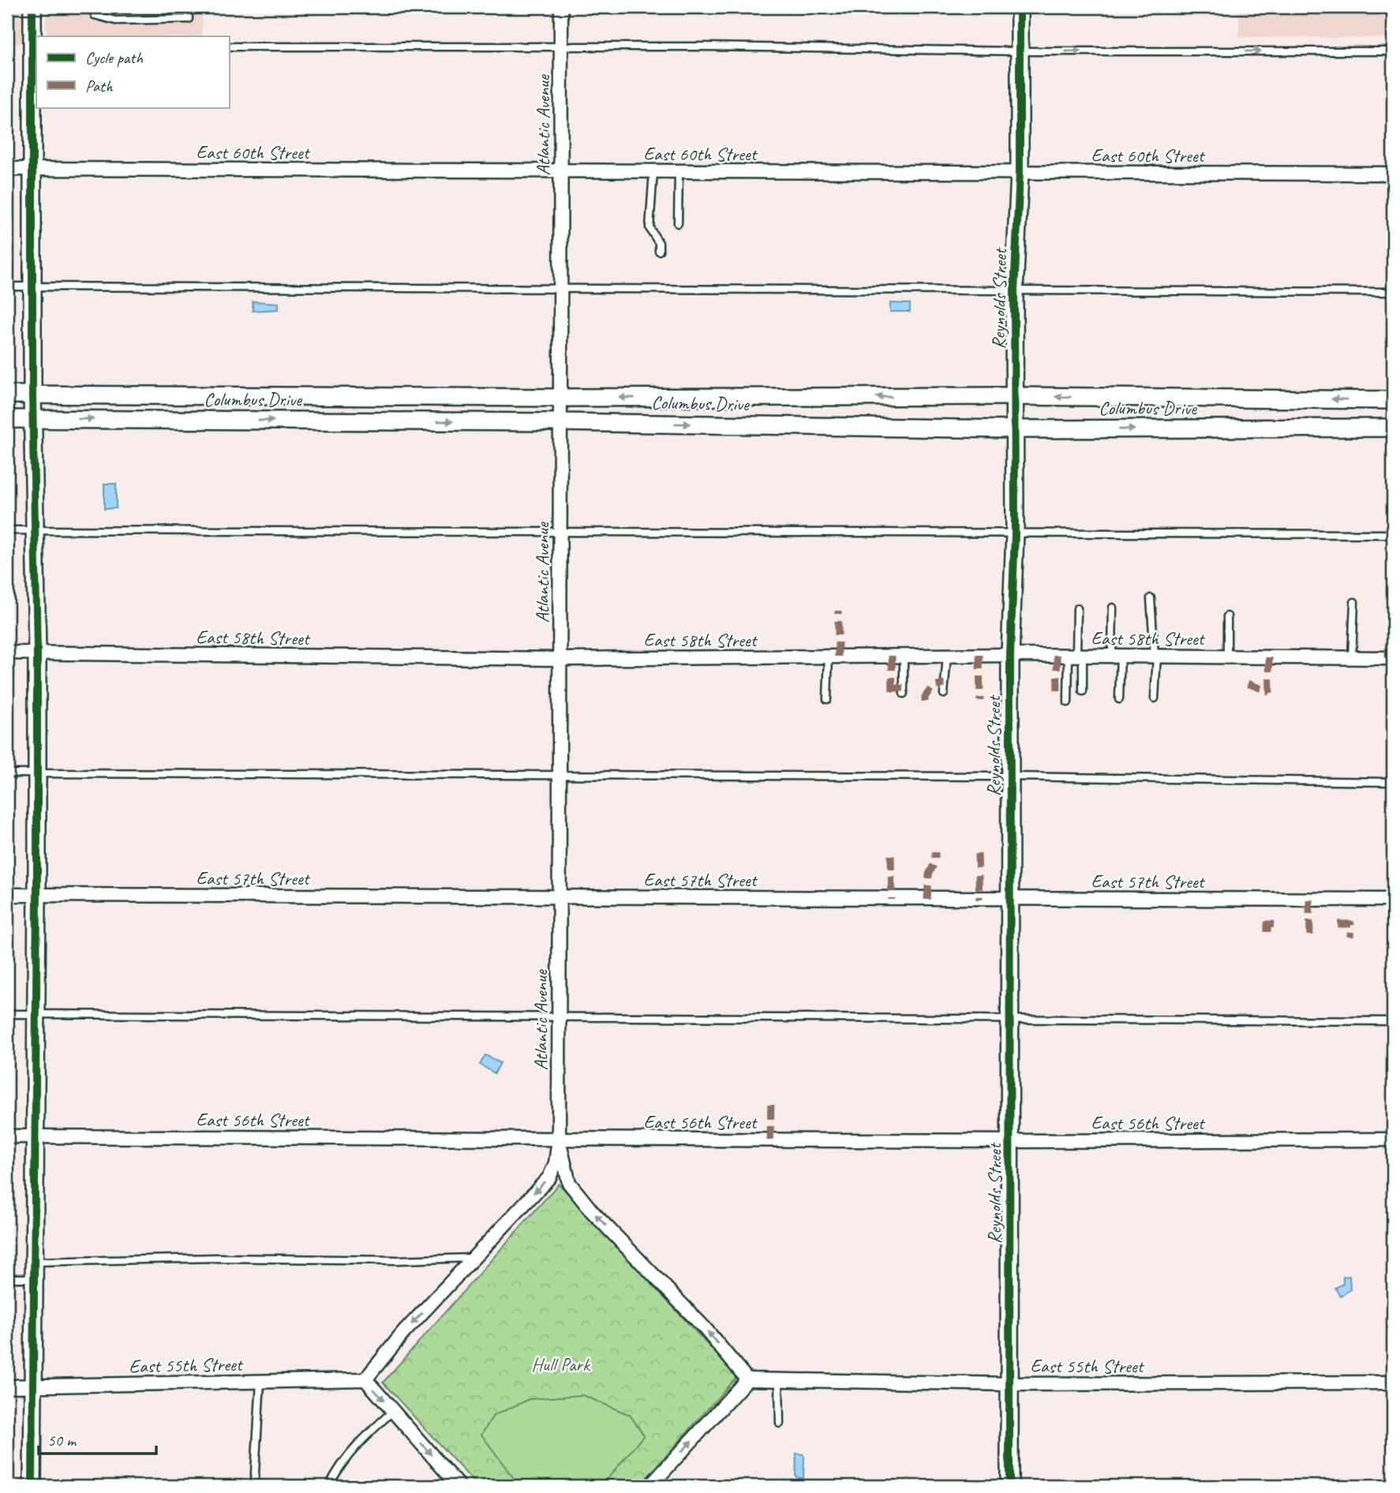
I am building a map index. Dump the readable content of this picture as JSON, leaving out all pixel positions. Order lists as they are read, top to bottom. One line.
{"streets":{"street":["Atlantic Avenue","East 60th Street","Reynolds Street","Columbus Drive","East 58th Street","East 57th Street","East 56th Street","East 55th Street"]},"crossings":[["Atlantic Avenue","East 60th Street"],["Atlantic Avenue","Columbus Drive"],["Atlantic Avenue","East 58th Street"],["Atlantic Avenue","East 57th Street"],["Atlantic Avenue","East 56th Street"],["Atlantic Avenue","East 55th Street"],["East 60th Street","Reynolds Street"],["Reynolds Street","Columbus Drive"],["Reynolds Street","East 58th Street"],["Reynolds Street","East 57th Street"],["Reynolds Street","East 56th Street"],["Reynolds Street","East 55th Street"]],"parks":["Hull Park"],"legend":["Cycle path","Path"],"scale_bar":"50 m"}
